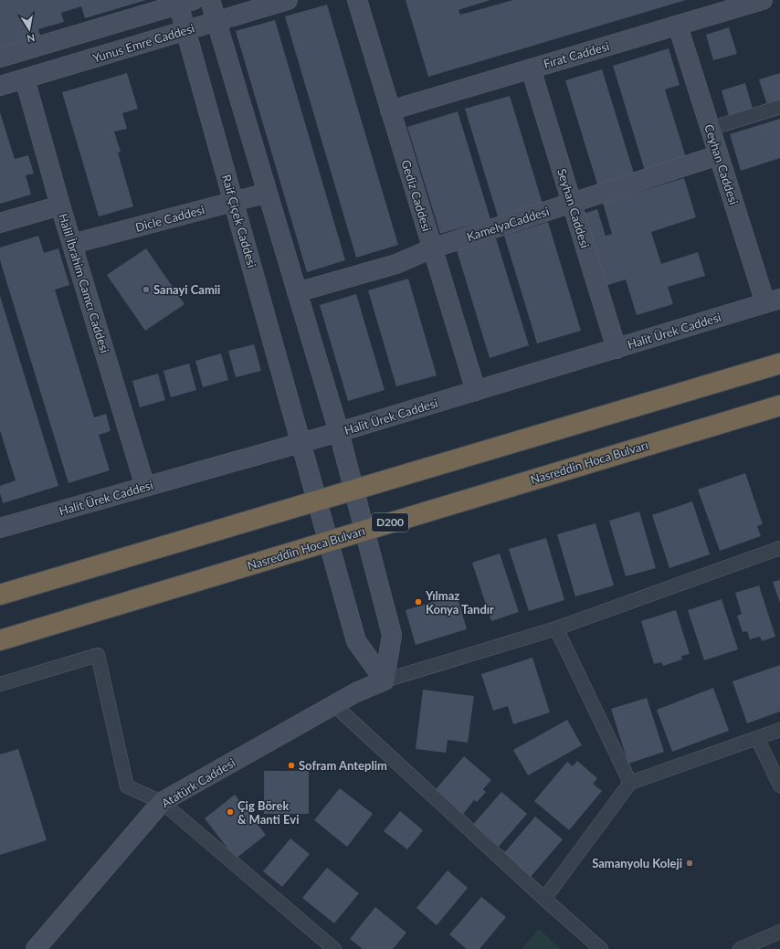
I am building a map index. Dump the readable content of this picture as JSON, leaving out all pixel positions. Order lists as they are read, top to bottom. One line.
{"streets":{"highway":["Nasreddin Hoca Bulvarı","D200"],"street":["Yunus Emre Caddesi","Fırat Caddesi","Ceyhan Caddesi","Gediz Caddesi","Seyhan Caddesi","Dicle Caddesi","Raif Çiçek Caddesi","KamelyaCaddesi","Halil İbrahim Camcı Caddesi","Halit Ürek Caddesi","Atatürk Caddesi"]},"crossings":[["Yunus Emre Caddesi","Raif Çiçek Caddesi"],["Yunus Emre Caddesi","Halil İbrahim Camcı Caddesi"],["Fırat Caddesi","Ceyhan Caddesi"],["Fırat Caddesi","Gediz Caddesi"],["Fırat Caddesi","Seyhan Caddesi"],["Ceyhan Caddesi","KamelyaCaddesi"],["Ceyhan Caddesi","Halit Ürek Caddesi"],["Gediz Caddesi","KamelyaCaddesi"],["Gediz Caddesi","Halit Ürek Caddesi"],["Seyhan Caddesi","KamelyaCaddesi"],["Seyhan Caddesi","Halit Ürek Caddesi"],["Dicle Caddesi","Raif Çiçek Caddesi"],["Dicle Caddesi","Halil İbrahim Camcı Caddesi"],["Raif Çiçek Caddesi","Halit Ürek Caddesi"],["Raif Çiçek Caddesi","Nasreddin Hoca Bulvarı"],["Raif Çiçek Caddesi","Atatürk Caddesi"],["Halil İbrahim Camcı Caddesi","Halit Ürek Caddesi"]],"places":["Sanayi Camii","Yılmaz Konya Tandır","Sofram Anteplim","Çig Börek & Manti Evi","Samanyolu Koleji"],"north":"bottom"}
